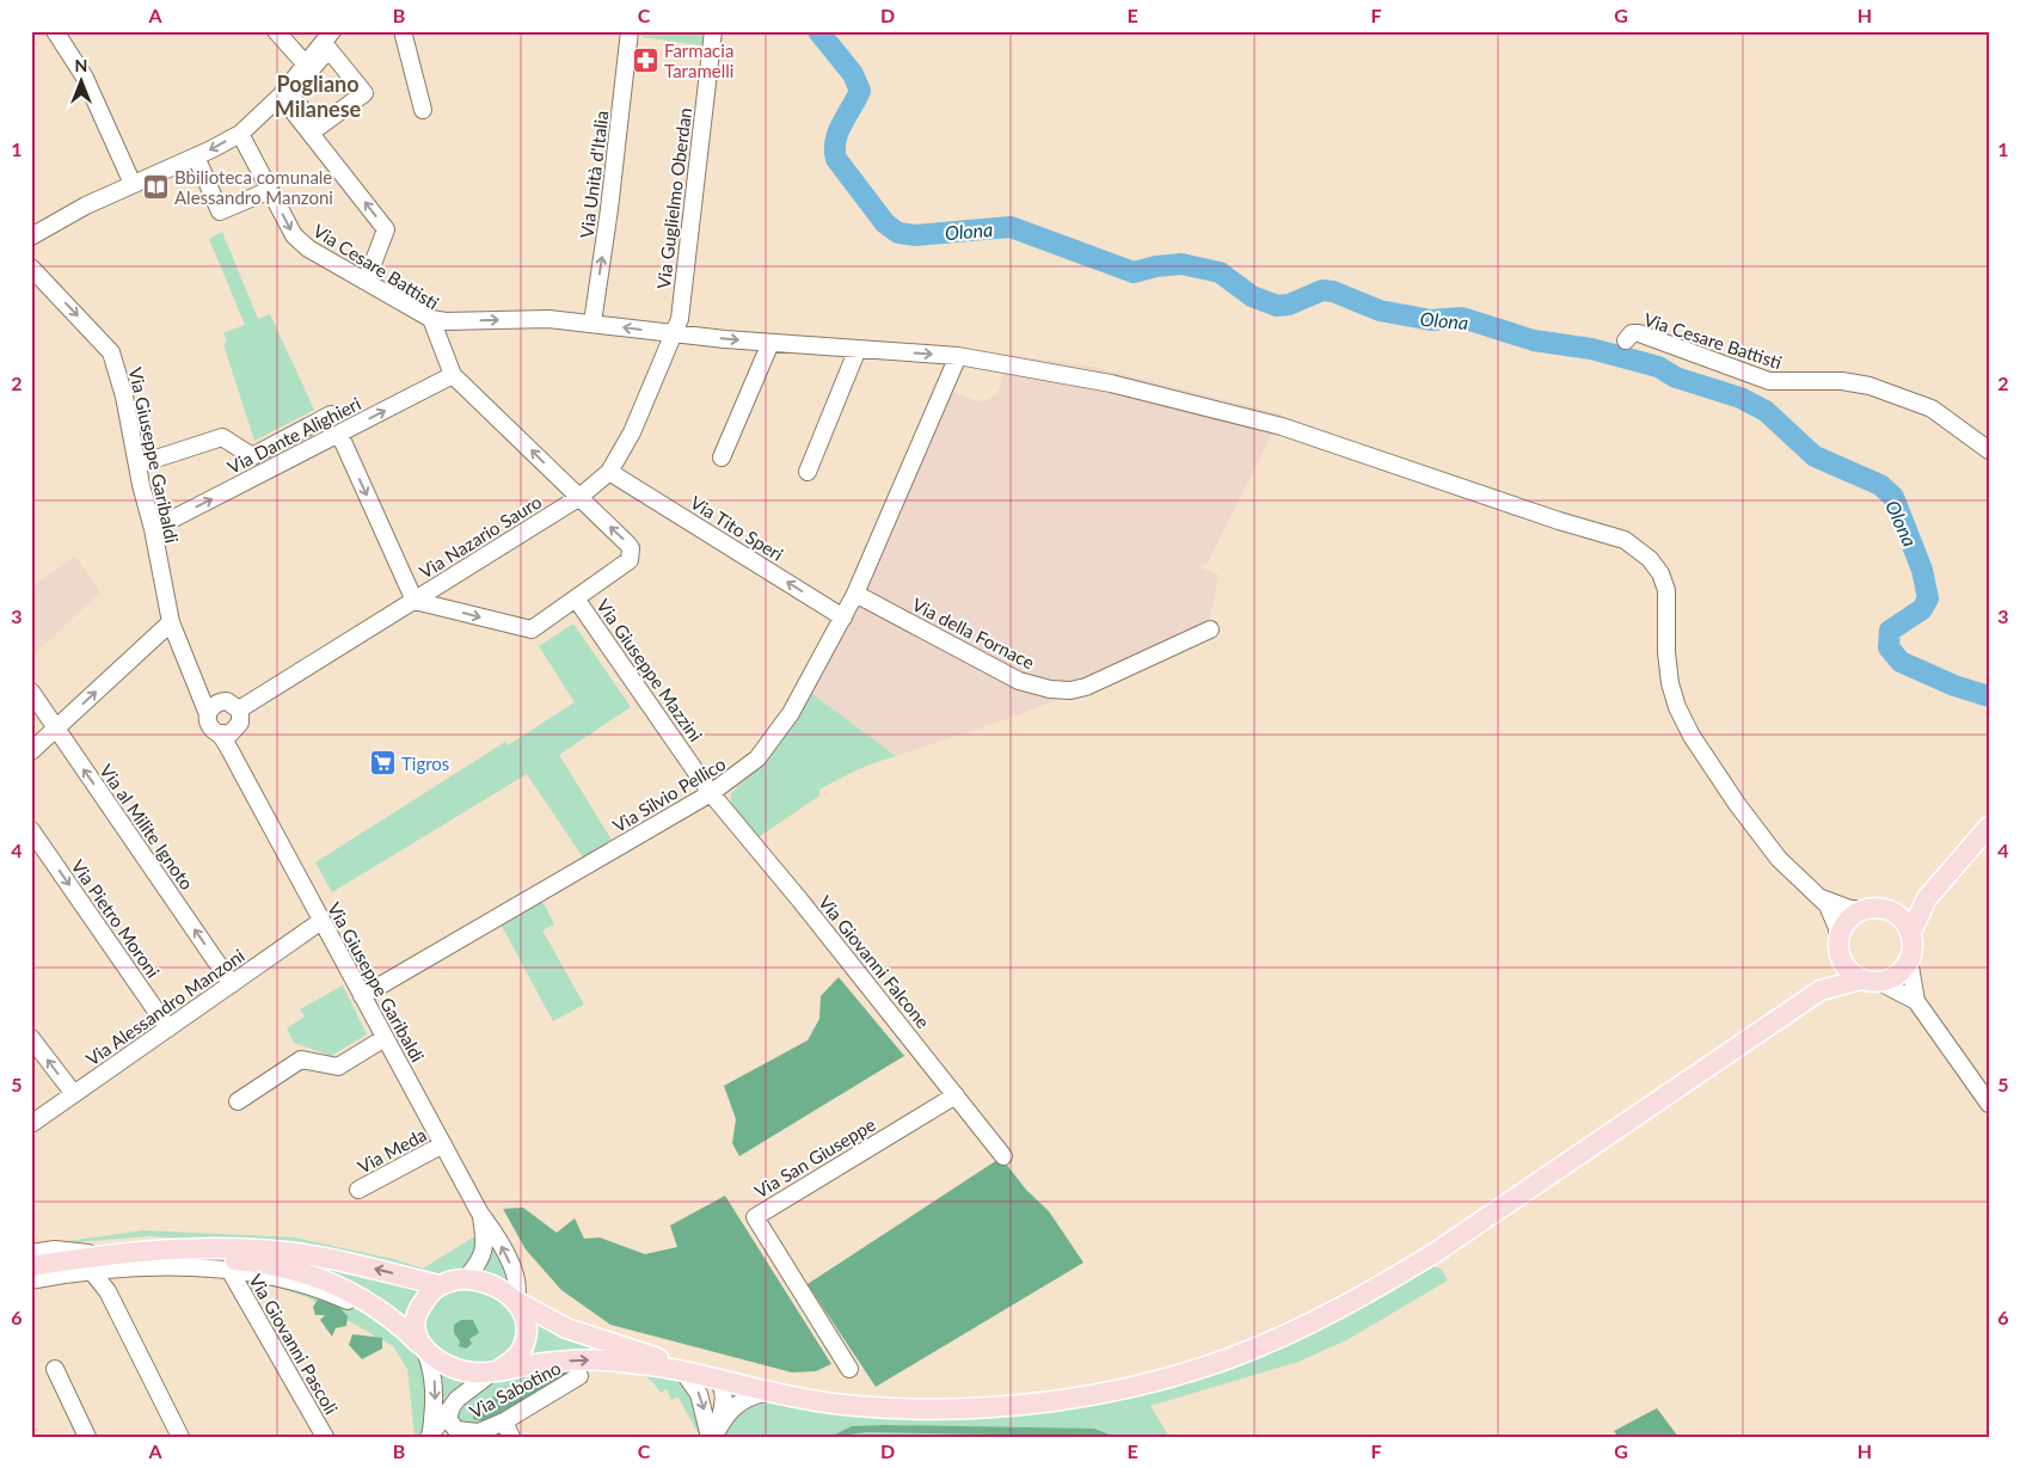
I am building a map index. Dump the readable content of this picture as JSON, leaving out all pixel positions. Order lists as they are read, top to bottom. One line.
{"streets":{"street":["Via Unità d'Italia","Via Guglielmo Oberdan","Via Cesare Battisti","Via Dante Alighieri","Via Giuseppe Garibaldi","Via Tito Speri","Via Nazario Sauro","Via della Fornace","Via Giuseppe Mazzini","Via Silvio Pellico","Via al Milite Ignoto","Via Pietro Moroni","Via Giovanni Falcone","Via Alessandro Manzoni","Via Meda","Via San Giuseppe","Via Giovanni Pascoli","Via Sabotino"]},"crossings":[["Via Guglielmo Oberdan","Via Nazario Sauro"],["Via Cesare Battisti","Via Dante Alighieri"],["Via Cesare Battisti","Via Nazario Sauro"],["Via Cesare Battisti","Via Giuseppe Mazzini"],["Via Dante Alighieri","Via Giuseppe Garibaldi"],["Via Giuseppe Garibaldi","Via Nazario Sauro"],["Via Giuseppe Garibaldi","Via Silvio Pellico"],["Via Giuseppe Garibaldi","Via Alessandro Manzoni"],["Via Giuseppe Garibaldi","Via Meda"],["Via Tito Speri","Via Nazario Sauro"],["Via Tito Speri","Via Silvio Pellico"],["Via Nazario Sauro","Via Giuseppe Mazzini"],["Via della Fornace","Via Silvio Pellico"],["Via Giuseppe Mazzini","Via Silvio Pellico"],["Via Giuseppe Mazzini","Via Giovanni Falcone"],["Via Silvio Pellico","Via Giovanni Falcone"],["Via al Milite Ignoto","Via Alessandro Manzoni"],["Via Pietro Moroni","Via Alessandro Manzoni"],["Via Giovanni Falcone","Via San Giuseppe"]],"one_way":["Via Unità d'Italia","Via Tito Speri","Via al Milite Ignoto","Via Pietro Moroni"],"districts":["Pogliano Milanese"],"water":["Olona"],"places":{"pharmacy":["Farmacia Taramelli"],"library":["Bbilioteca comunale Alessandro Manzoni"],"supermarket":["Tigros"]},"north":"top","grid":{"columns":["A","B","C","D","E","F","G","H"],"rows":["1","2","3","4","5","6"]}}
